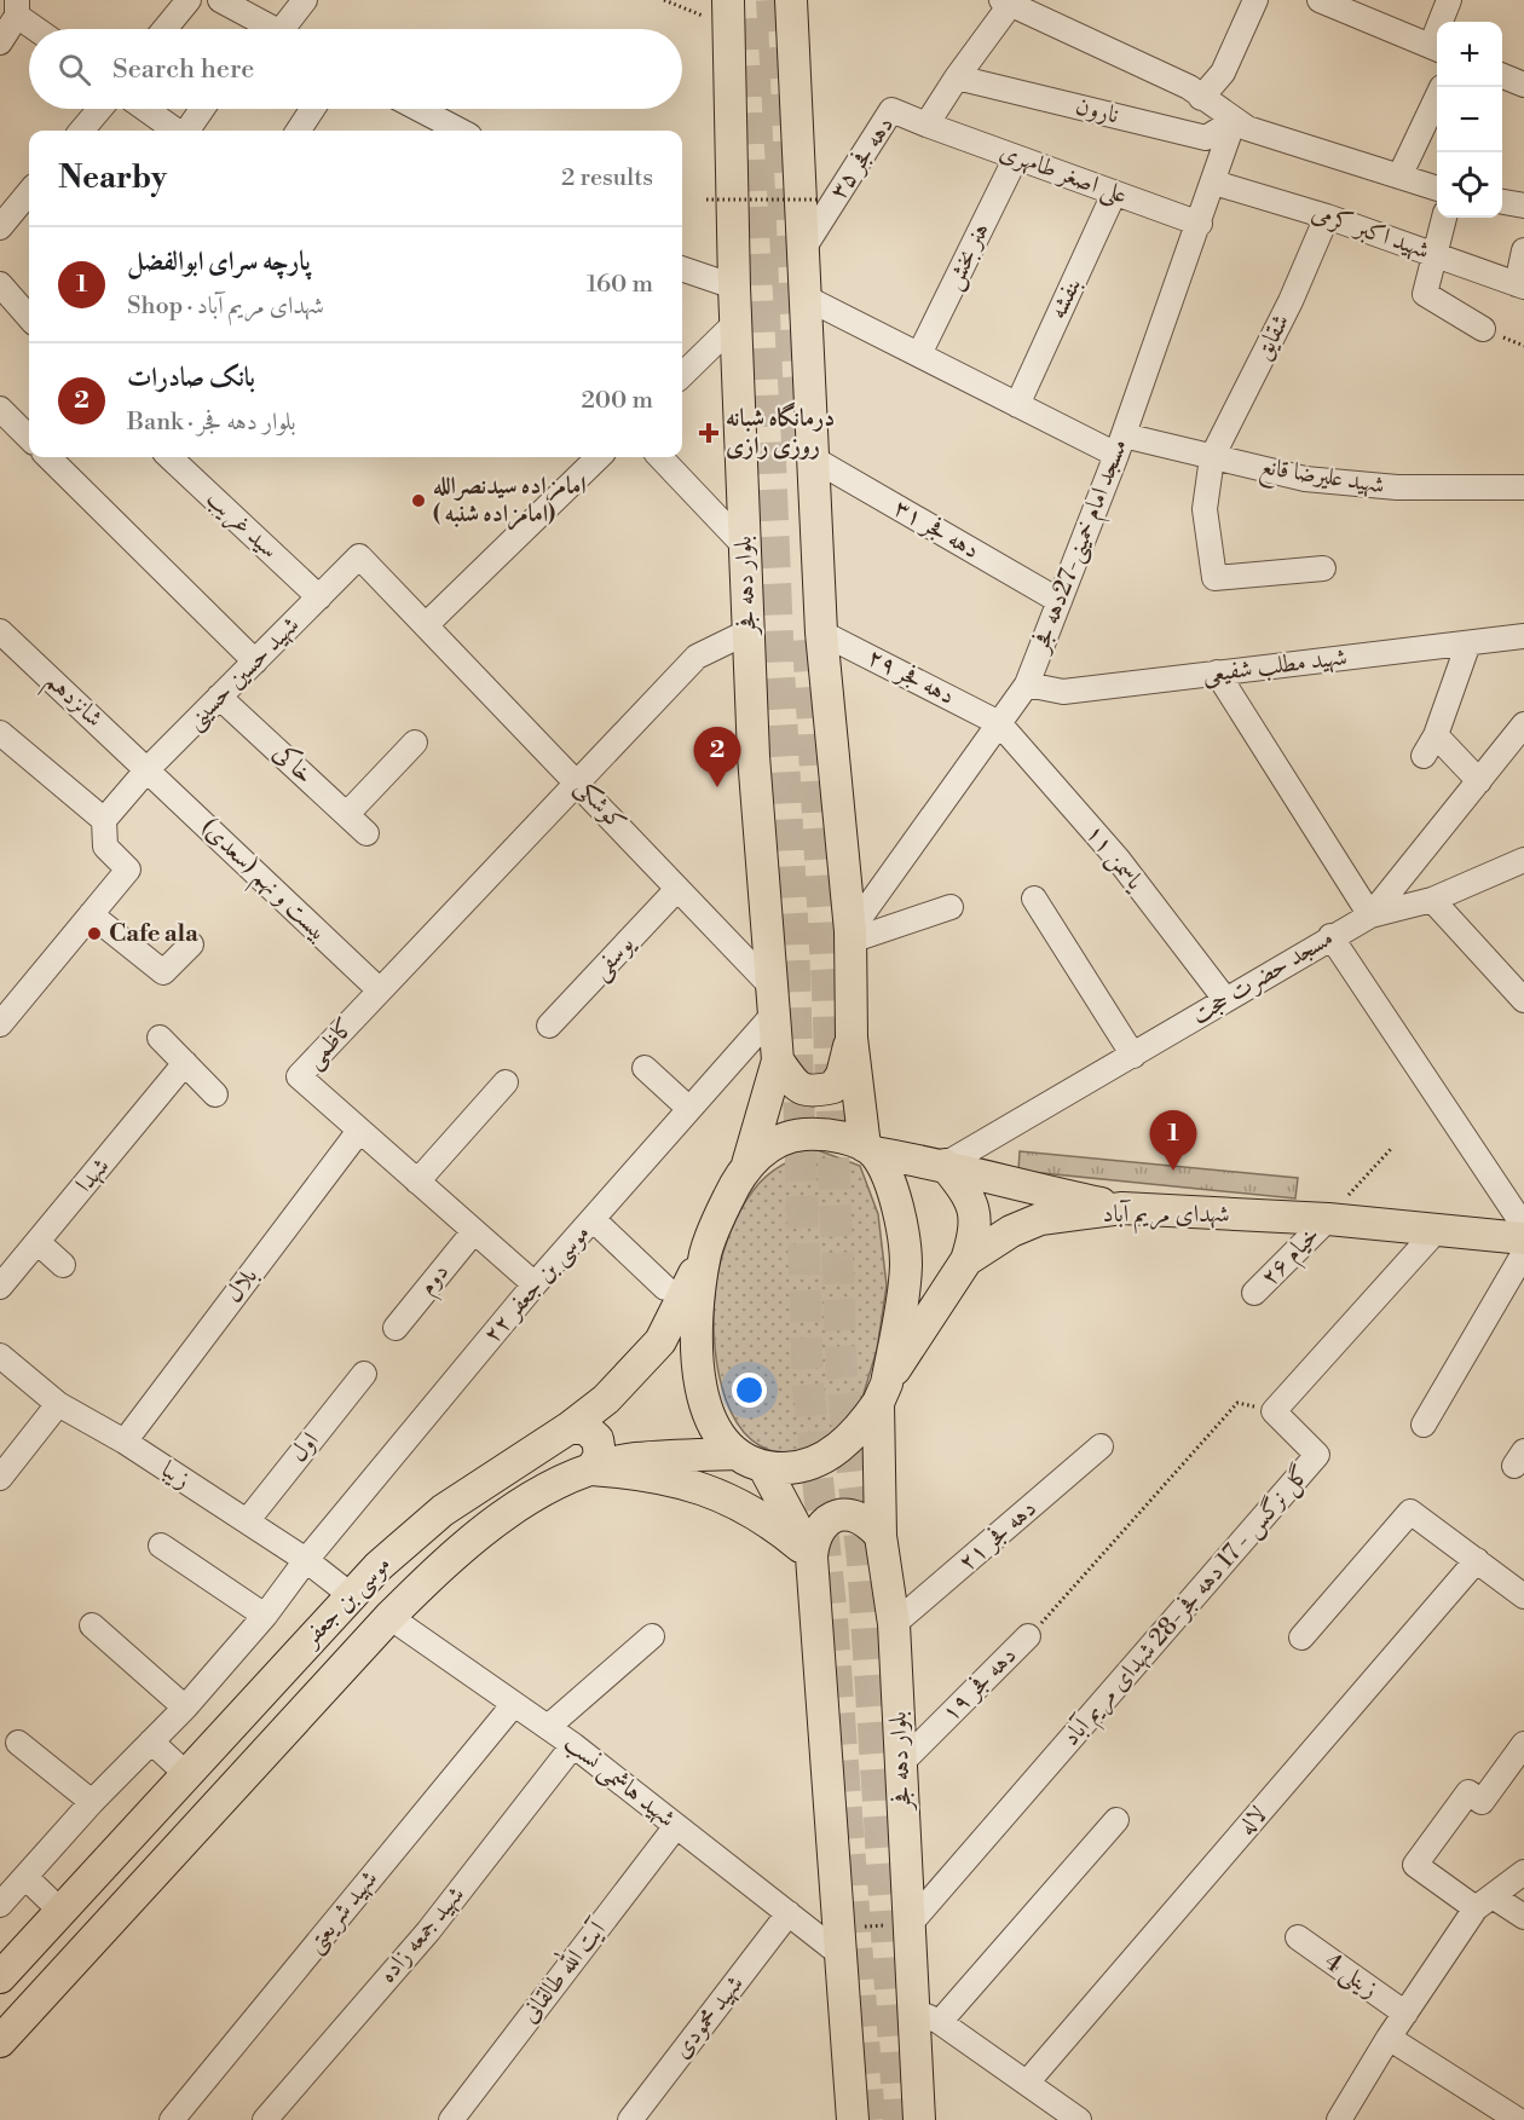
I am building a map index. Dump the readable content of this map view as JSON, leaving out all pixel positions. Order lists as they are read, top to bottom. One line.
{"streets":{"main road":["بلوار دهه فجر","شهدای مریم آباد","موسی بن جعفر"],"street":["نارون","دهه فجر ۳۵","علی اصغر طامهری","شهید اکبر کرمی","هنر بخش","بنفشه","شقایق","شهید علیرضا قانع","سید غریب","دهه فجر ۳۱","مسجد امام خمینی-27دهه فجر","شهید مطلب شفیعی","شهید حسین حسینی","دهه فجر ۲۹","شانزدهم","خاکی","کوشکی","یاسمن ۱۱","بیست و نهم (سعدی)","یوسفی","مسجد حضرت حجت","کاظمی","شهدا","خیام ۲۶","دوم","موسی بن جعفر ۲۲","بلال","اول","زیبا","دهه فجر ۲۱","گل نرگس - 17 دهه فجر-28 شهدای مریم آباد","دهه فجر ۱۹","شهید هاشمی نسب","لاله","شهید شریعتی","شهید جمعه زاده","آیت الله طالقانی","زینلی 4","شهید محمودی"]},"crossings":[["نارون","دهه فجر ۳۵"],["نارون","مسجد امام خمینی-27دهه فجر"],["دهه فجر ۳۵","علی اصغر طامهری"],["علی اصغر طامهری","هنر بخش"],["علی اصغر طامهری","بنفشه"],["علی اصغر طامهری","مسجد امام خمینی-27دهه فجر"],["شهید اکبر کرمی","شقایق"],["شهید اکبر کرمی","مسجد امام خمینی-27دهه فجر"],["هنر بخش","شهید علیرضا قانع"],["بنفشه","شهید علیرضا قانع"],["شقایق","شهید علیرضا قانع"],["شهید علیرضا قانع","مسجد امام خمینی-27دهه فجر"],["سید غریب","شهید حسین حسینی"],["دهه فجر ۳۱","مسجد امام خمینی-27دهه فجر"],["مسجد امام خمینی-27دهه فجر","شهید مطلب شفیعی"],["مسجد امام خمینی-27دهه فجر","دهه فجر ۲۹"],["مسجد امام خمینی-27دهه فجر","یاسمن ۱۱"],["بلوار دهه فجر","کوشکی"],["بلوار دهه فجر","کاظمی"],["بلوار دهه فجر","شهدای مریم آباد"],["بلوار دهه فجر","موسی بن جعفر ۲۲"],["بلوار دهه فجر","دهه فجر ۲۱"],["بلوار دهه فجر","گل نرگس - 17 دهه فجر-28 شهدای مریم آباد"],["بلوار دهه فجر","دهه فجر ۱۹"],["شهید حسین حسینی","شانزدهم"],["شهید حسین حسینی","خاکی"],["شهید حسین حسینی","کوشکی"],["شهید حسین حسینی","بیست و نهم (سعدی)"],["دهه فجر ۲۹","یاسمن ۱۱"],["شانزدهم","بیست و نهم (سعدی)"],["کوشکی","یوسفی"],["کوشکی","کاظمی"],["کوشکی","موسی بن جعفر ۲۲"],["یاسمن ۱۱","مسجد حضرت حجت"],["بیست و نهم (سعدی)","کاظمی"],["کاظمی","دوم"],["کاظمی","موسی بن جعفر ۲۲"],["کاظمی","بلال"],["شهدای مریم آباد","خیام ۲۶"],["موسی بن جعفر ۲۲","زیبا"],["بلال","زیبا"],["اول","زیبا"],["زیبا","موسی بن جعفر"],["موسی بن جعفر","شهید هاشمی نسب"],["شهید هاشمی نسب","شهید شریعتی"],["شهید هاشمی نسب","شهید جمعه زاده"],["شهید هاشمی نسب","آیت الله طالقانی"],["شهید هاشمی نسب","شهید محمودی"]],"places":{"health":["درمانگاه شبانه روزی رازی"],"other":["امامزاده سیدنصرالله ( امامزاده شنبه)","Cafe ala"]},"page":{"map_buttons":["+","−"],"search":"Search here","heading":["Nearby","2 results"],"list":[{"mark":"1","name":"پارچه سرای ابوالفضل","note":"Shop · شهدای مریم آباد","value":"160 m"},{"mark":"2","name":"بانک صادرات","note":"Bank · بلوار دهه فجر","value":"200 m"}],"pins":["2","1"]}}
